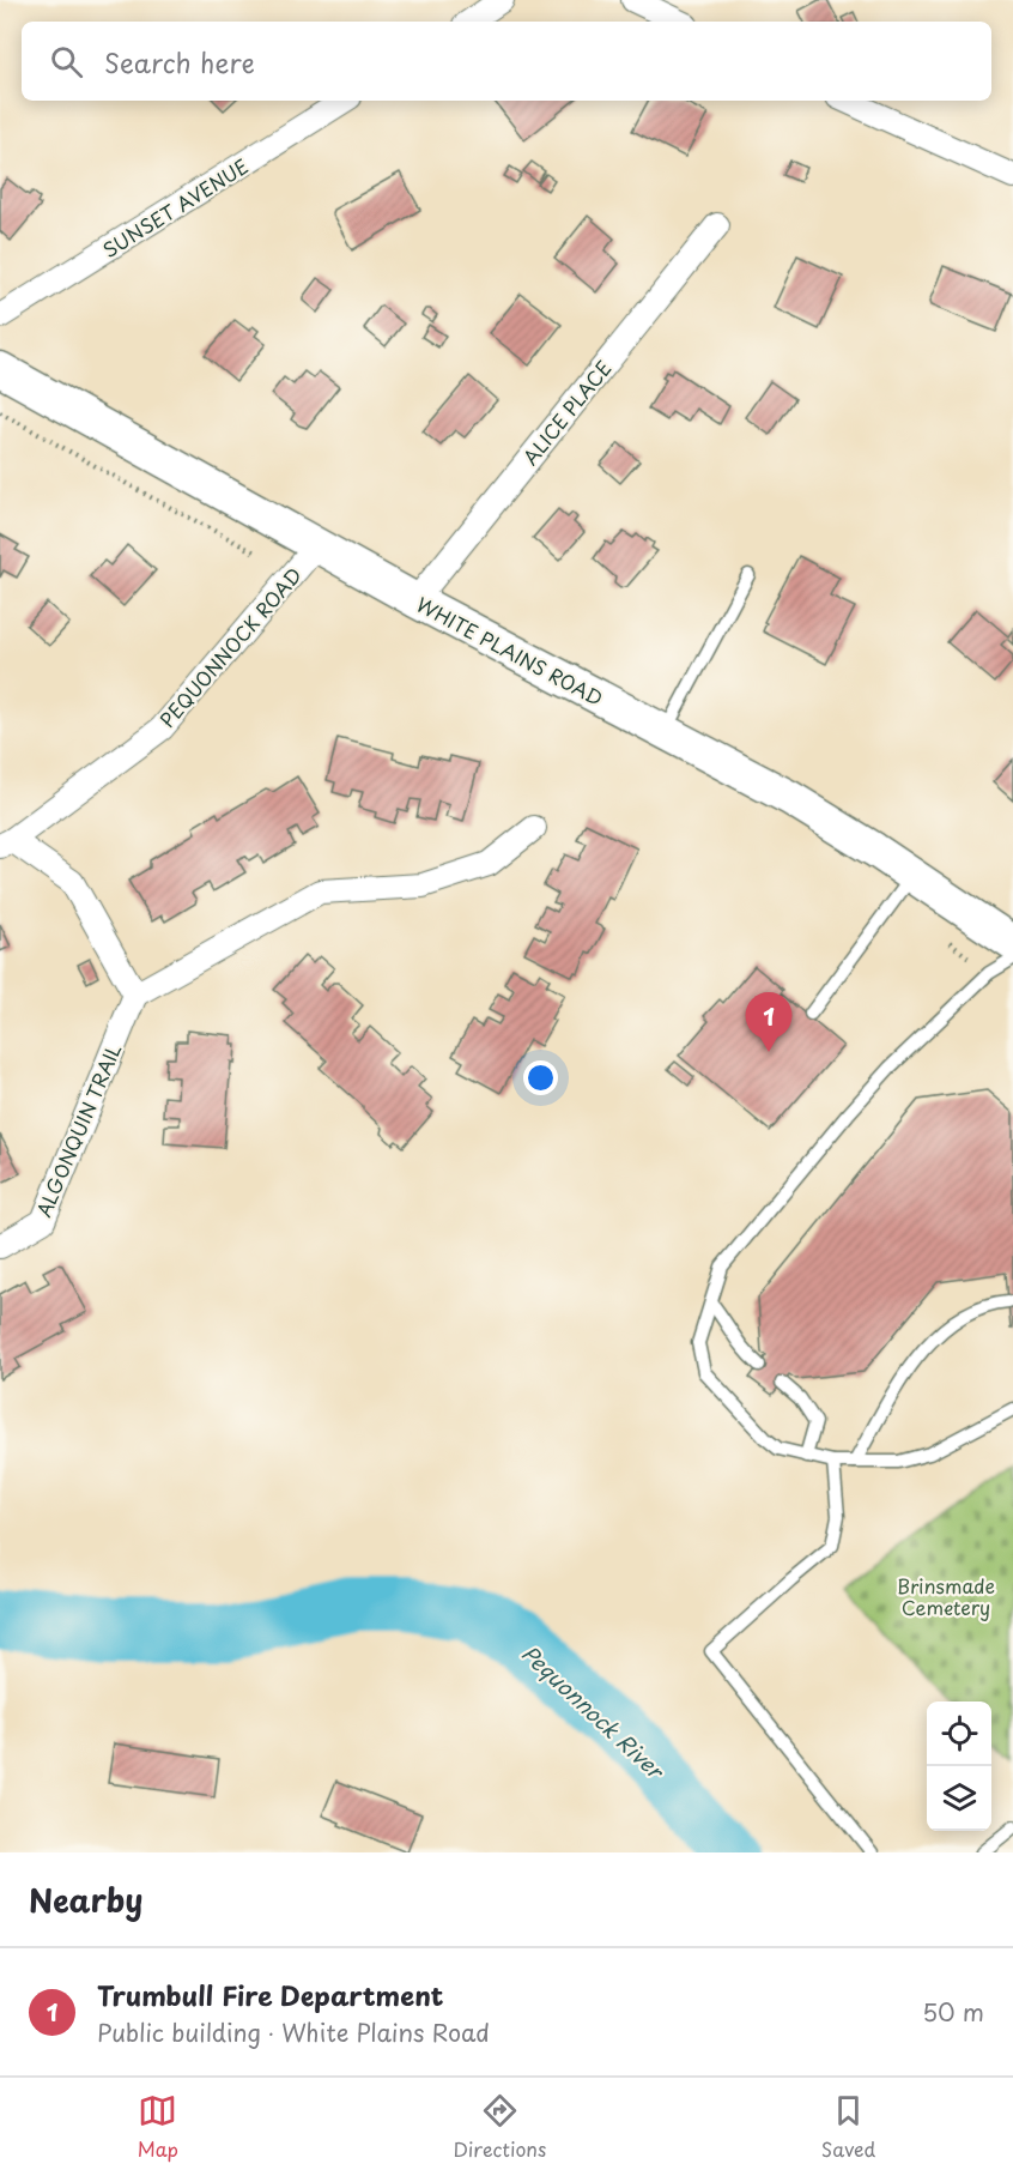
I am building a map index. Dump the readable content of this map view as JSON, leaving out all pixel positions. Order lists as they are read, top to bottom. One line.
{"streets":{"main road":["WHITE PLAINS ROAD"],"street":["SUNSET AVENUE","ALICE PLACE","PEQUONNOCK ROAD","ALGONQUIN TRAIL"]},"crossings":[["ALICE PLACE","WHITE PLAINS ROAD"],["PEQUONNOCK ROAD","WHITE PLAINS ROAD"]],"water":["Pequonnock River"],"parks":["Brinsmade Cemetery"],"page":{"search":"Search here","pins":"1","heading":"Nearby","list":[{"mark":"1","name":"Trumbull Fire Department","note":"Public building · White Plains Road","value":"50 m"}],"nav":["Map","Directions","Saved"]}}
